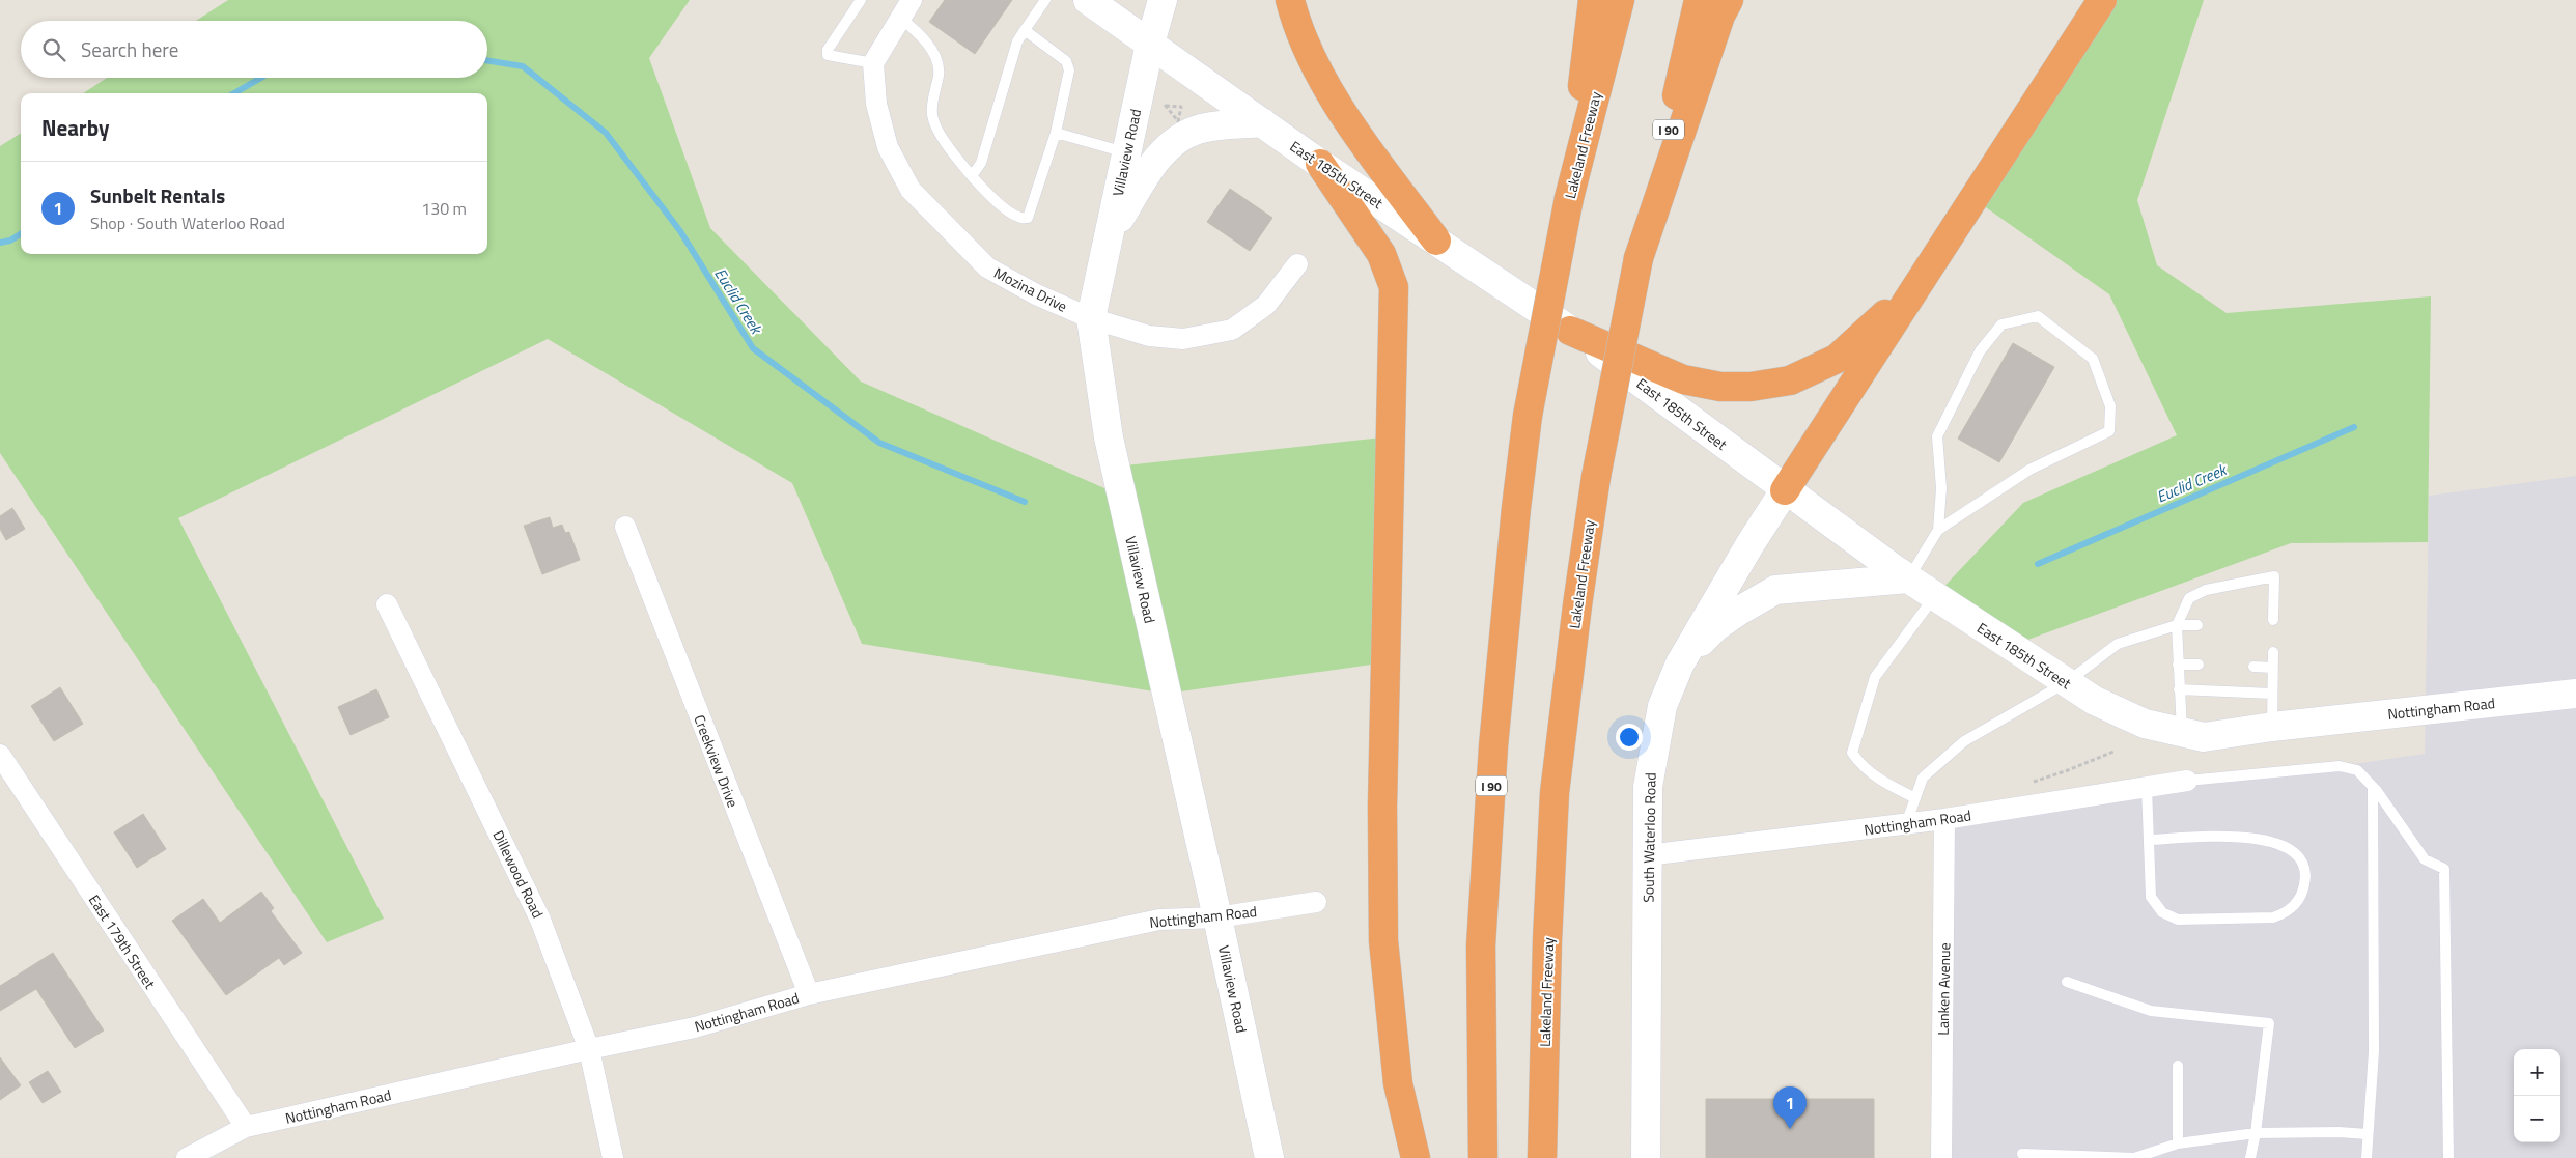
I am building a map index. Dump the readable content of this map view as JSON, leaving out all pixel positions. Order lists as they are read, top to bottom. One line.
{"streets":{"highway":["I 90","Lakeland Freeway"],"street":["Villaview Road","East 185th Street","Mozina Drive","Nottingham Road","Creekview Drive","South Waterloo Road","Dillewood Road","East 179th Street","Lanken Avenue"]},"crossings":[["Villaview Road","East 185th Street"],["Villaview Road","Mozina Drive"],["Villaview Road","Nottingham Road"],["East 185th Street","Nottingham Road"],["East 185th Street","South Waterloo Road"],["Nottingham Road","Creekview Drive"],["Nottingham Road","South Waterloo Road"],["Nottingham Road","Dillewood Road"],["Nottingham Road","East 179th Street"],["Nottingham Road","Lanken Avenue"]],"water":["Euclid Creek"],"page":{"search":"Search here","heading":"Nearby","list":[{"mark":"1","name":"Sunbelt Rentals","note":"Shop · South Waterloo Road","value":"130 m"}],"map_buttons":["+","−"],"pins":"1"}}
